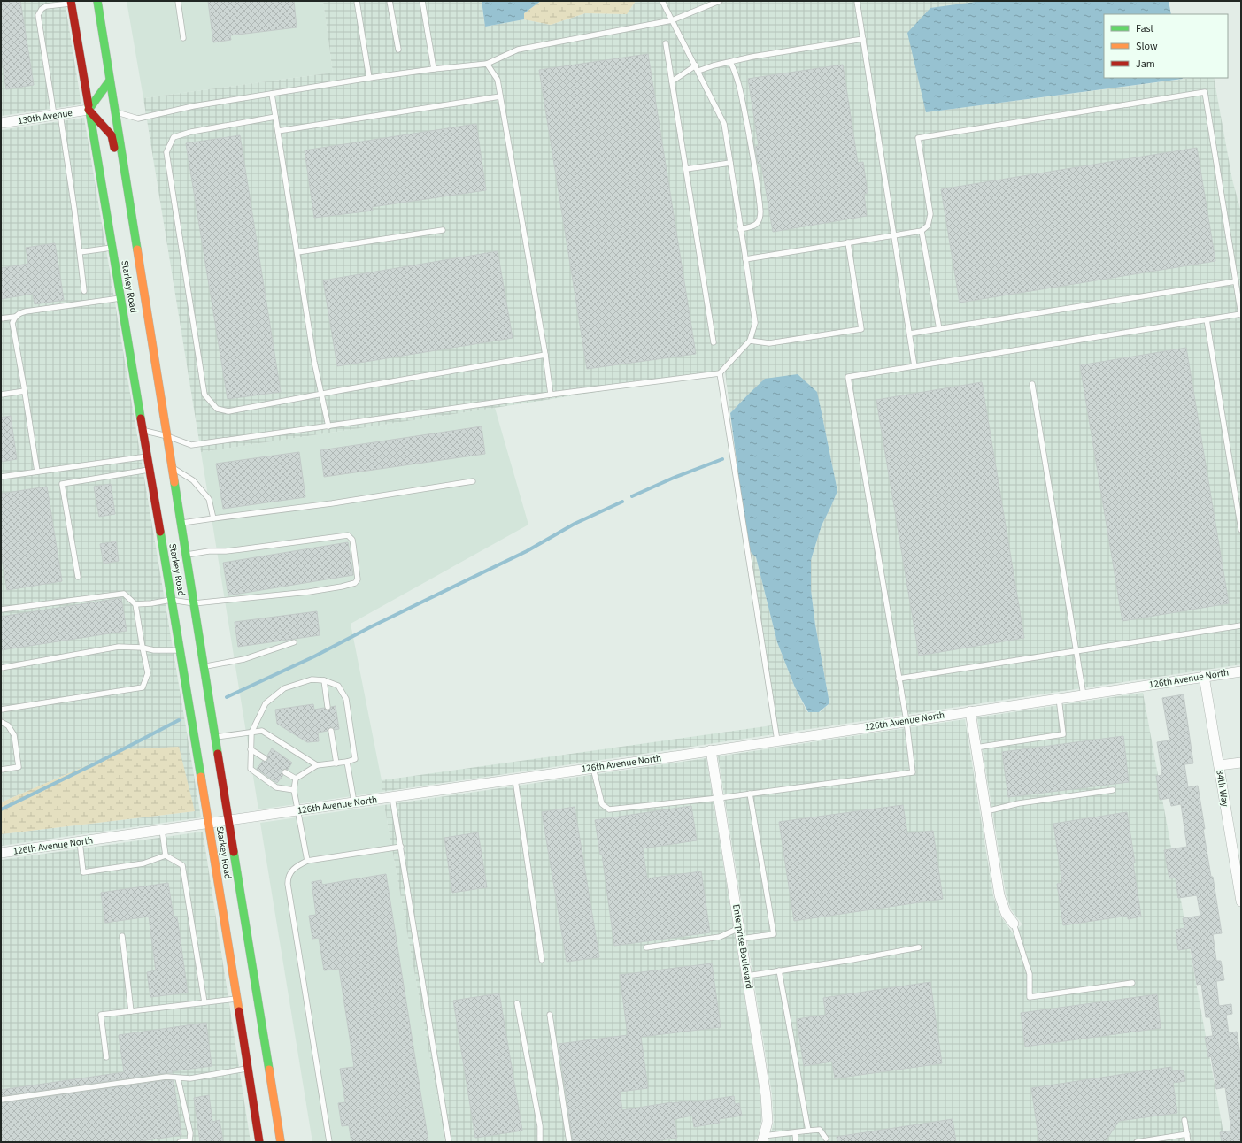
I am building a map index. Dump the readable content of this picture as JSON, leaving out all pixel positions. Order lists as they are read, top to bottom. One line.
{"streets":{"main road":["Starkey Road"],"street":["130th Avenue","126th Avenue North","84th Way","Enterprise Boulevard"]},"crossings":[["130th Avenue","Starkey Road"],["Starkey Road","126th Avenue North"],["126th Avenue North","84th Way"],["126th Avenue North","Enterprise Boulevard"]],"legend":["Fast","Slow","Jam"]}
